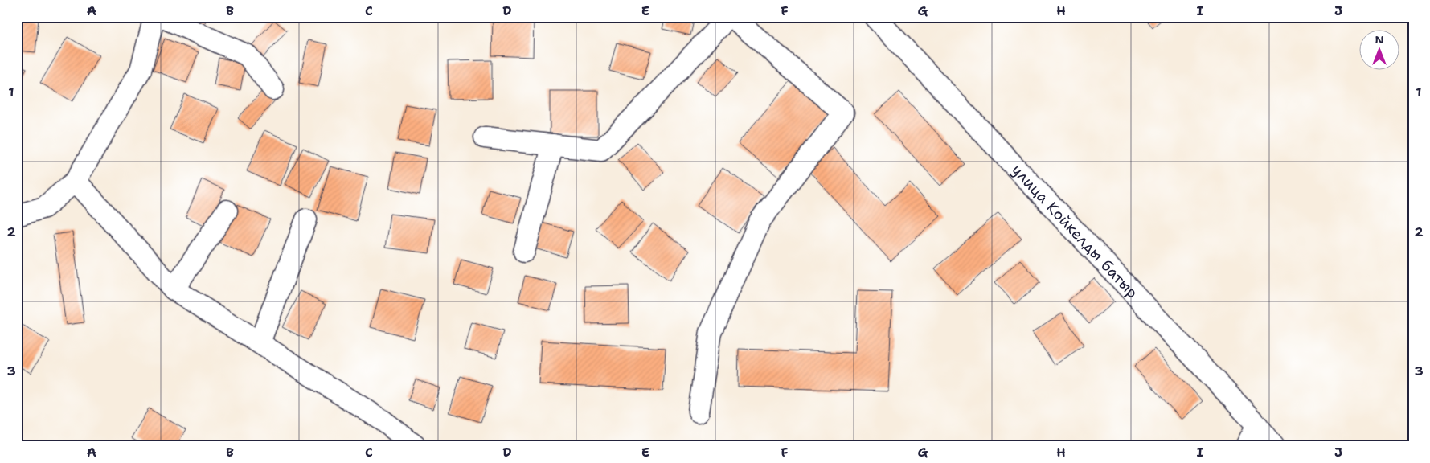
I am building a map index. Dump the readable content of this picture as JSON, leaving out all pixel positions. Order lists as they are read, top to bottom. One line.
{"streets":{"street":["улица Койкелды батыр"]},"north":"top","grid":{"columns":["A","B","C","D","E","F","G","H","I","J"],"rows":["1","2","3"]}}
